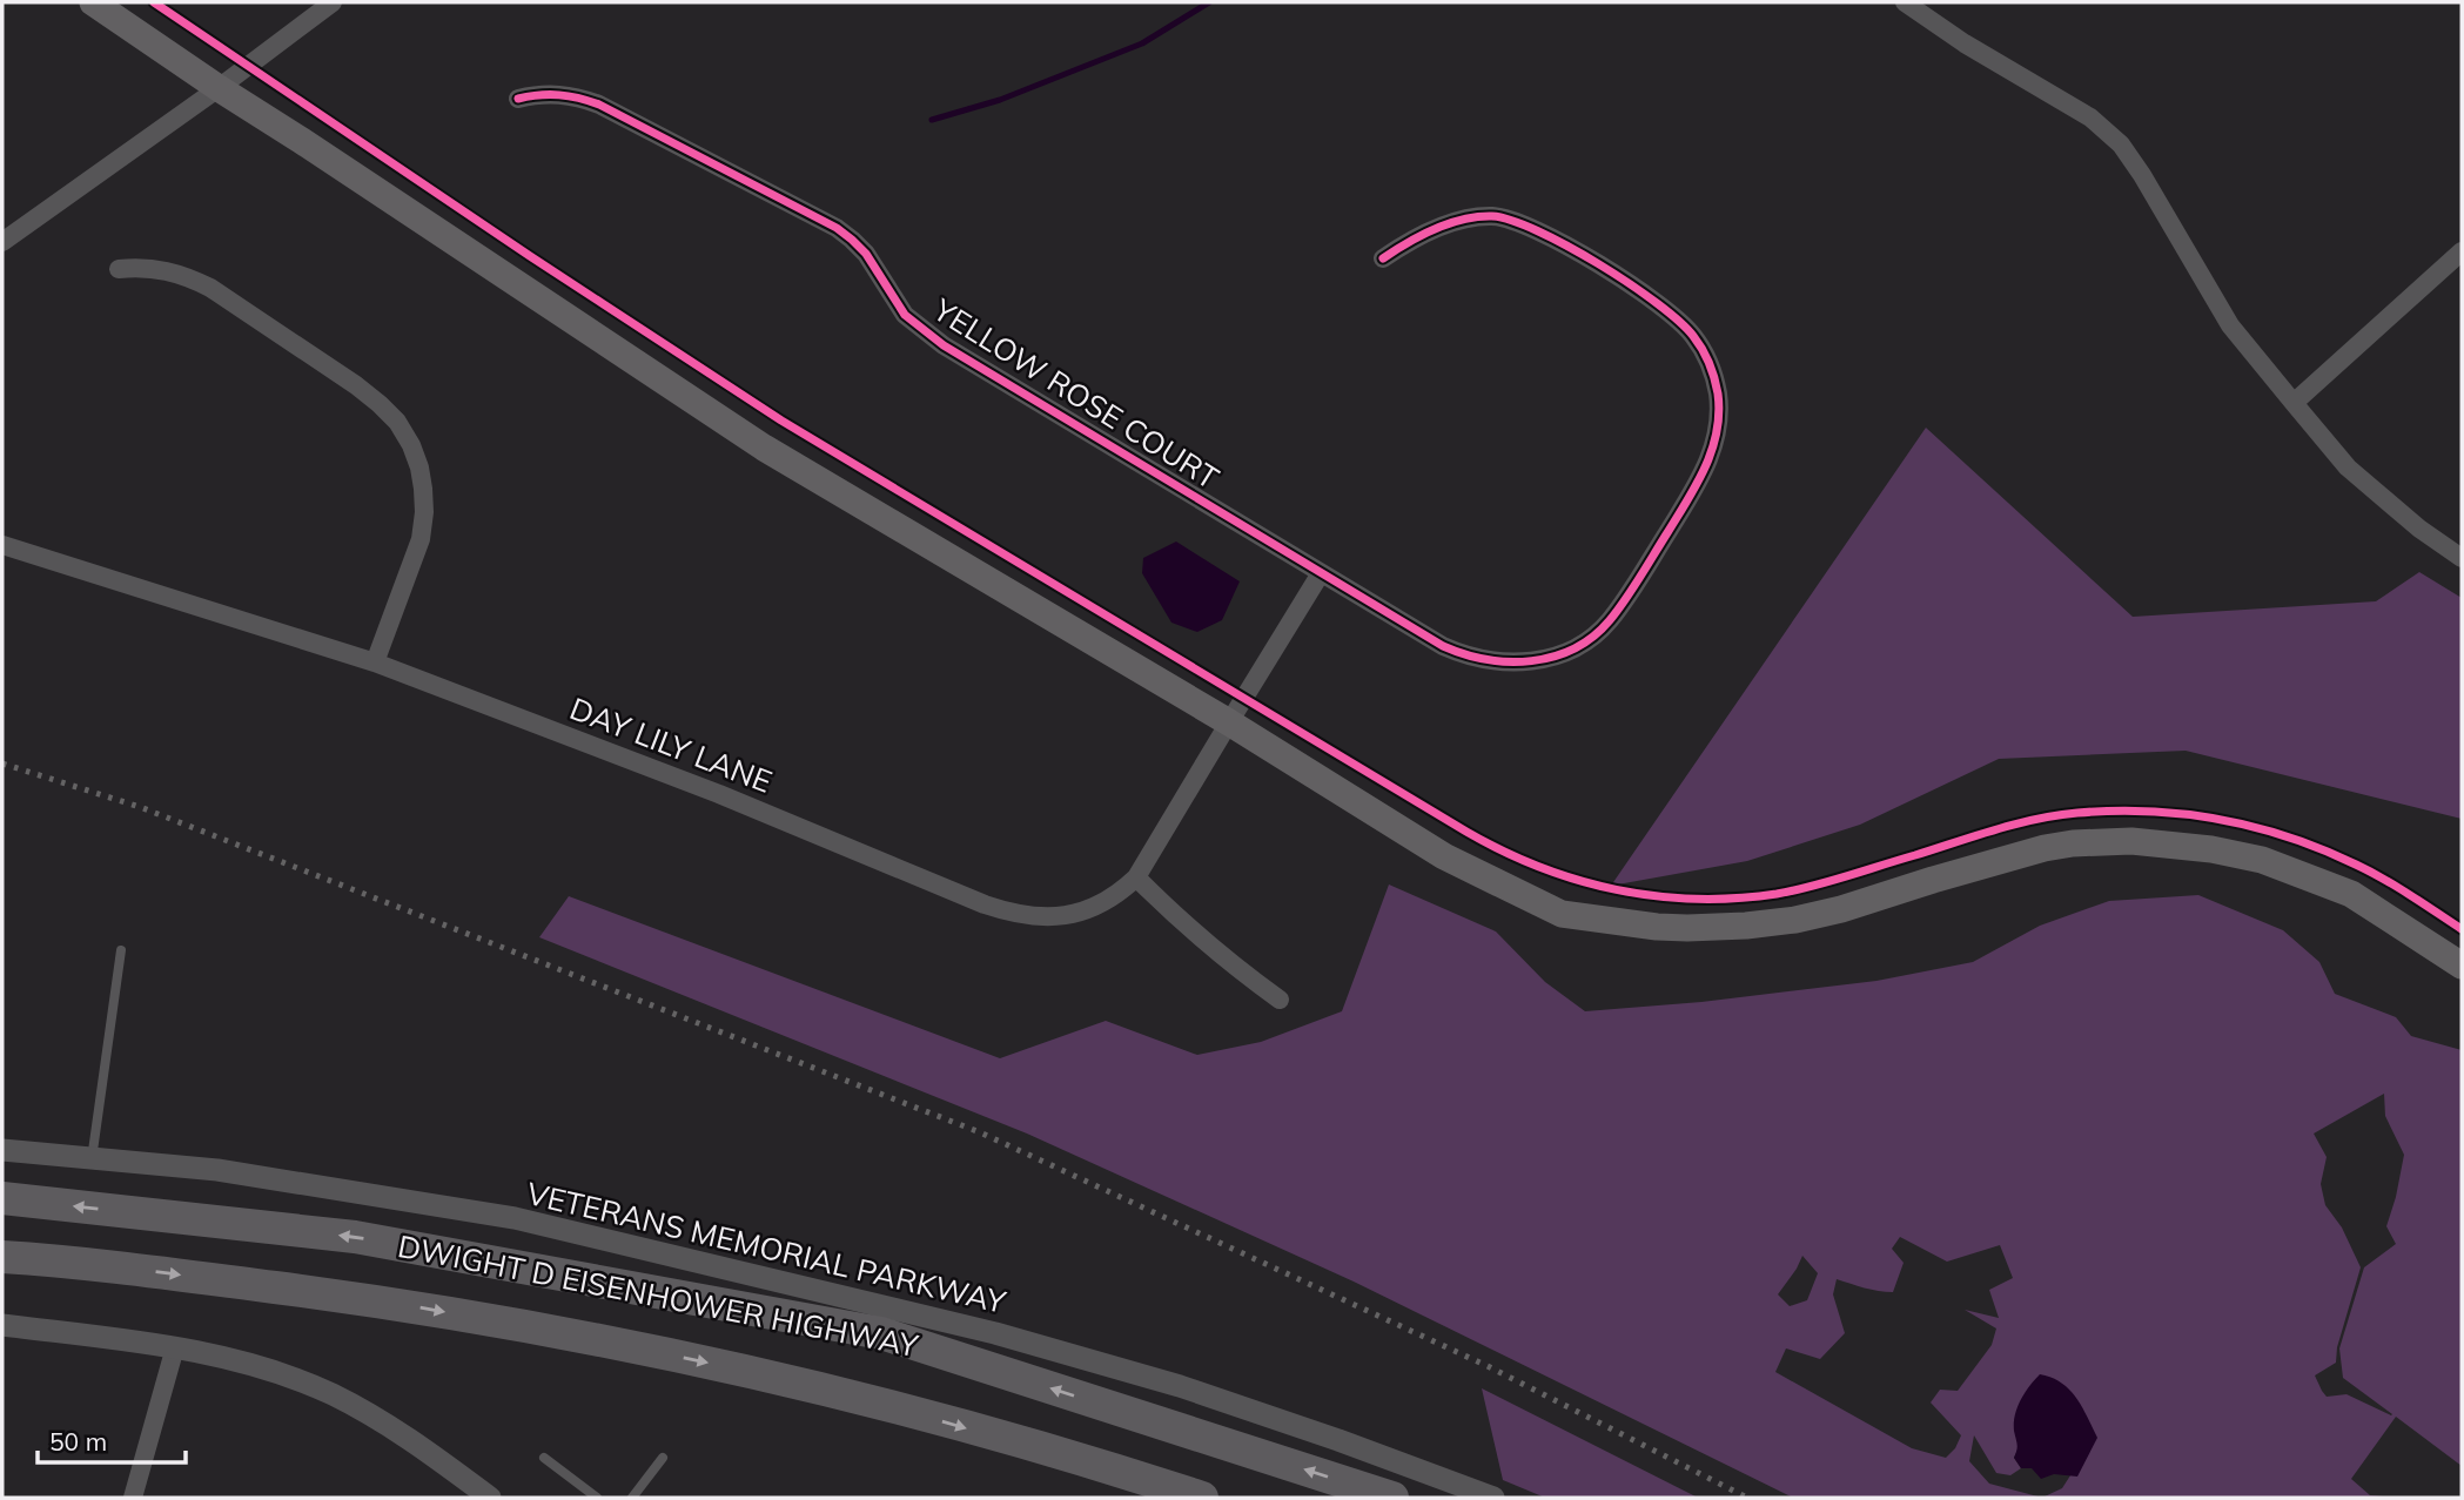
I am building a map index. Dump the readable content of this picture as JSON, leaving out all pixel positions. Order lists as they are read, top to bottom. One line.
{"streets":{"highway":["DWIGHT D EISENHOWER HIGHWAY"],"street":["YELLOW ROSE COURT","DAY LILY LANE","VETERANS MEMORIAL PARKWAY"]},"crossings":[["YELLOW ROSE COURT","DAY LILY LANE"]],"scale_bar":"50 m"}
